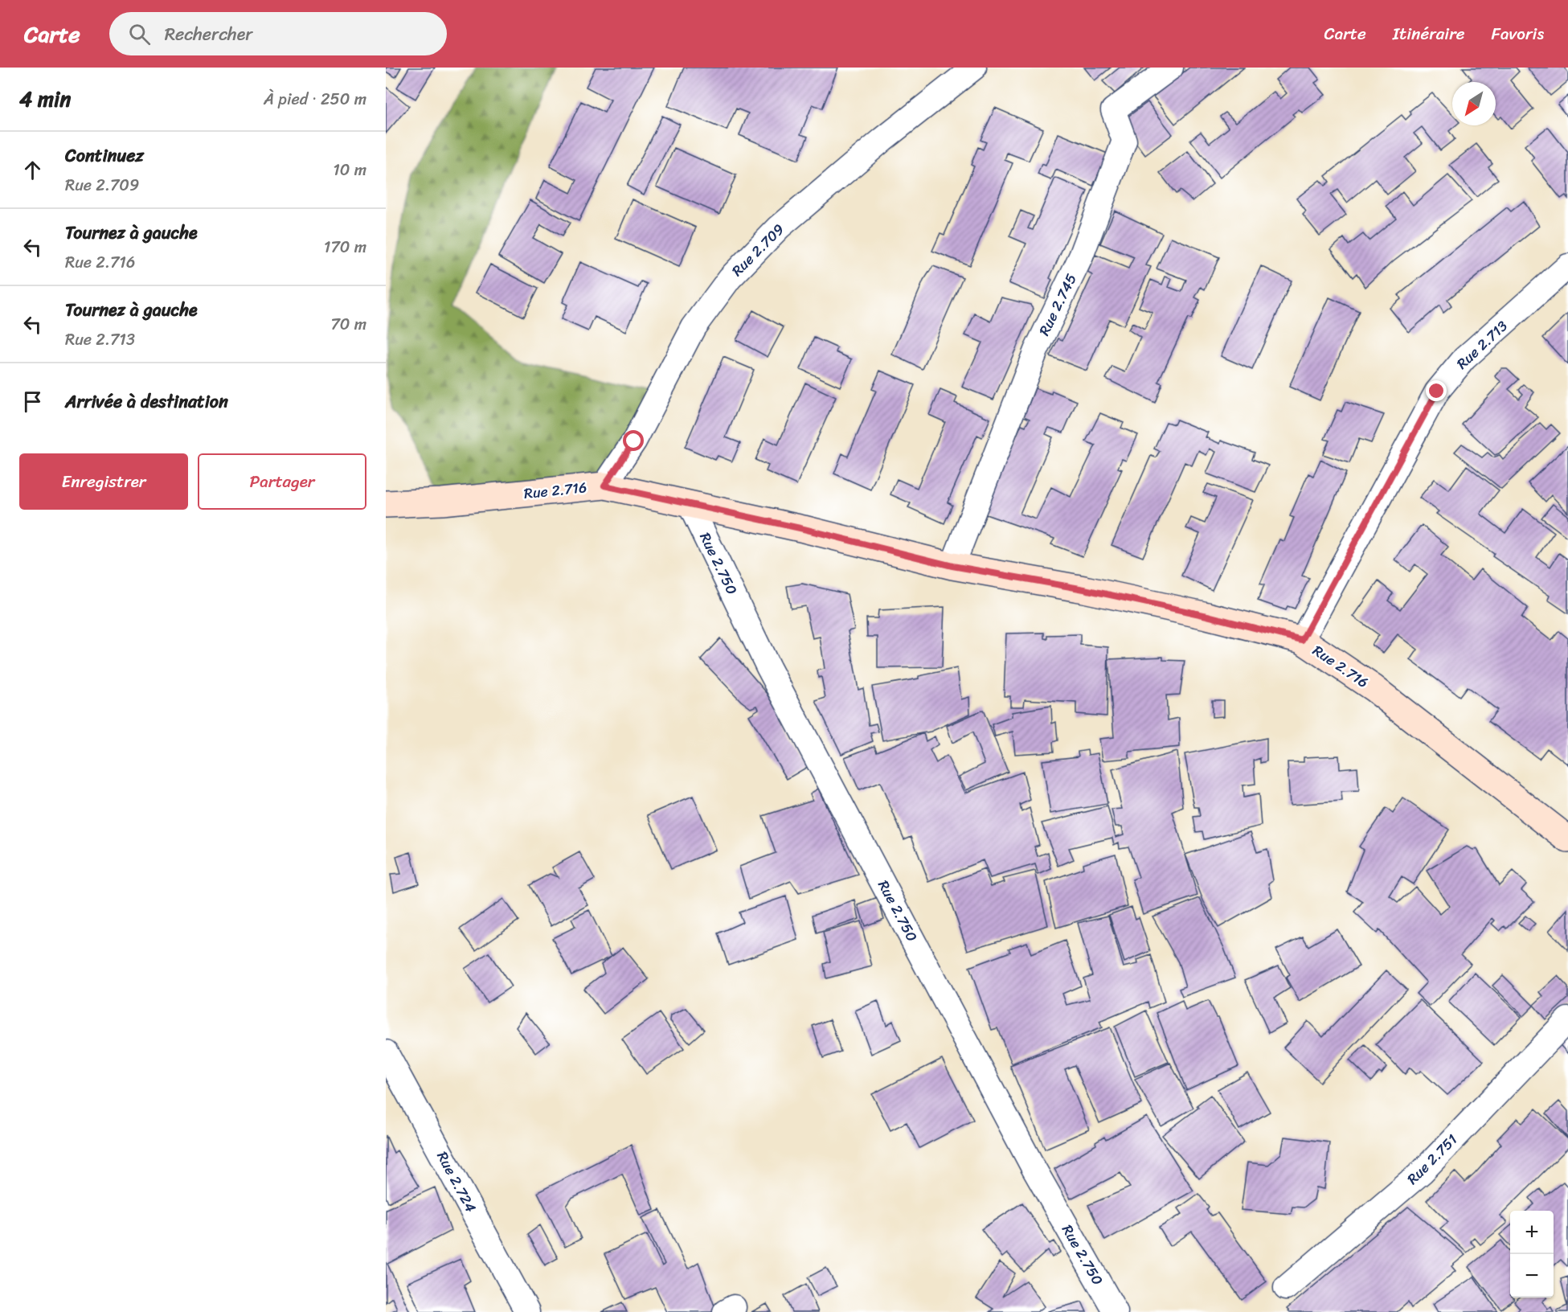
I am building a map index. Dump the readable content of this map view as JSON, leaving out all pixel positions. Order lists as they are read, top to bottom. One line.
{"streets":{"main road":["Rue 2.716"],"street":["Rue 2.709","Rue 2.745","Rue 2.713","Rue 2.750","Rue 2.751","Rue 2.724"]},"crossings":[["Rue 2.709","Rue 2.716"],["Rue 2.745","Rue 2.716"],["Rue 2.713","Rue 2.716"],["Rue 2.716","Rue 2.750"]],"north":"bottom left","page":{"header":"Carte","search":"Rechercher","nav":["Carte","Itinéraire","Favoris"],"heading":["4 min","À pied · 250 m"],"list":[["Continuez","Rue 2.709","10 m"],["Tournez à gauche","Rue 2.716","170 m"],["Tournez à gauche","Rue 2.713","70 m"],"Arrivée à destination"],"buttons":["Enregistrer","Partager"],"map_buttons":["+","−"]}}
